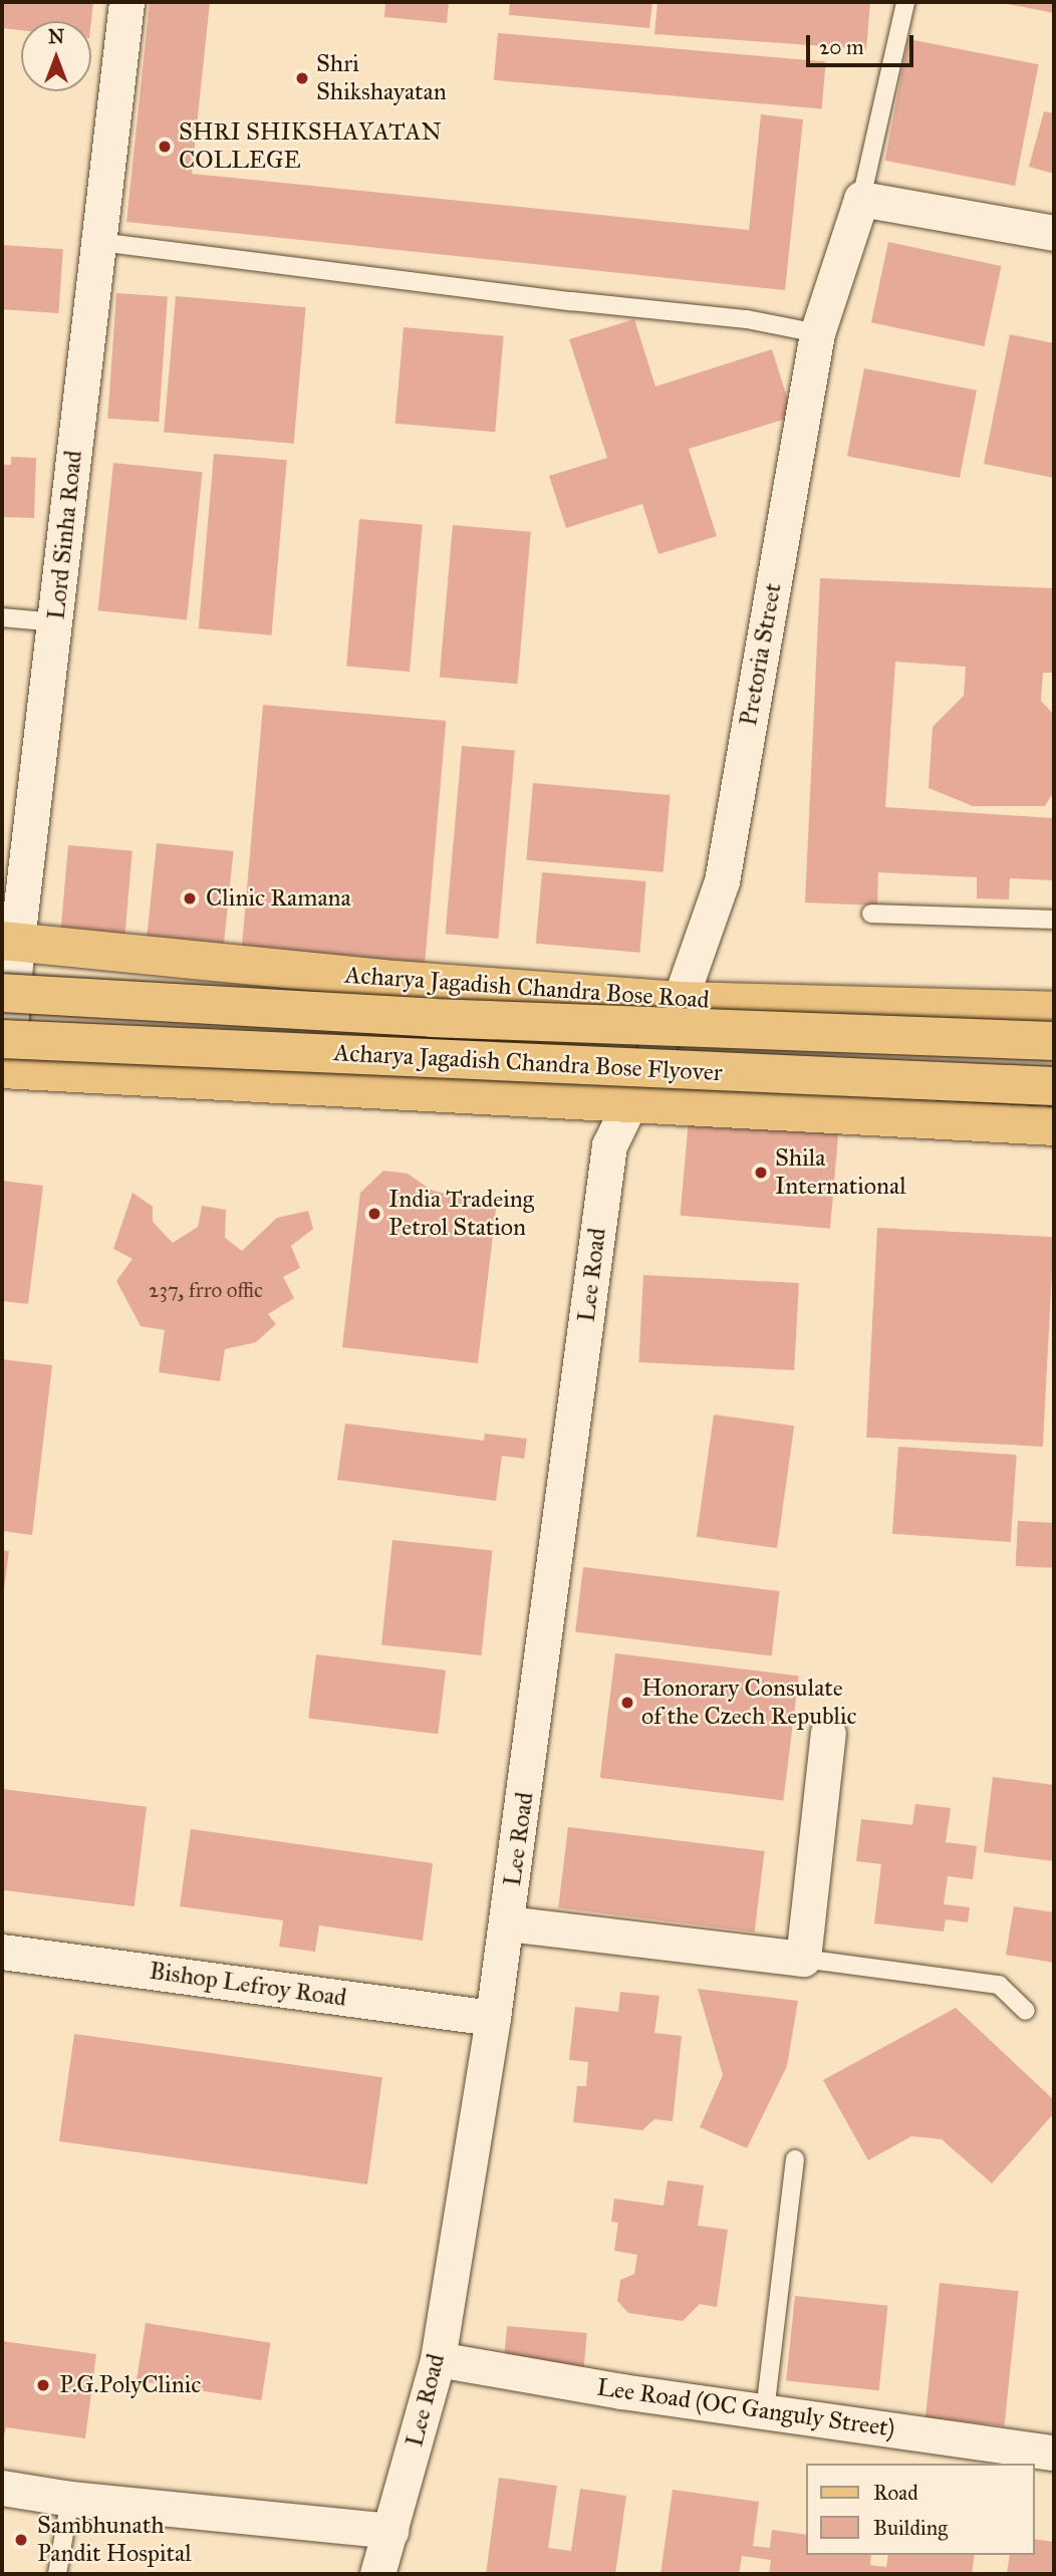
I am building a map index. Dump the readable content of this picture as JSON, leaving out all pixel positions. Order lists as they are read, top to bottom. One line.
{"streets":{"main road":["Acharya Jagadish Chandra Bose Road","Acharya Jagadish Chandra Bose Flyover"],"street":["Lord Sinha Road","Pretoria Street","Lee Road","Bishop Lefroy Road","Lee Road (OC Ganguly Street)"]},"crossings":[["Lord Sinha Road","Acharya Jagadish Chandra Bose Road"],["Lord Sinha Road","Acharya Jagadish Chandra Bose Flyover"],["Pretoria Street","Acharya Jagadish Chandra Bose Road"],["Pretoria Street","Lee Road"],["Lee Road","Bishop Lefroy Road"],["Lee Road","Lee Road (OC Ganguly Street)"]],"places":["Shri Shikshayatan","SHRI SHIKSHAYATAN COLLEGE","Clinic Ramana","Shila International","India Tradeing Petrol Station","Honorary Consulate of the Czech Republic","P.G.PolyClinic","Sambhunath Pandit Hospital"],"house_numbers":["237, frro offic"],"legend":["Road","Building"],"scale_bar":"20 m","north":"top"}
